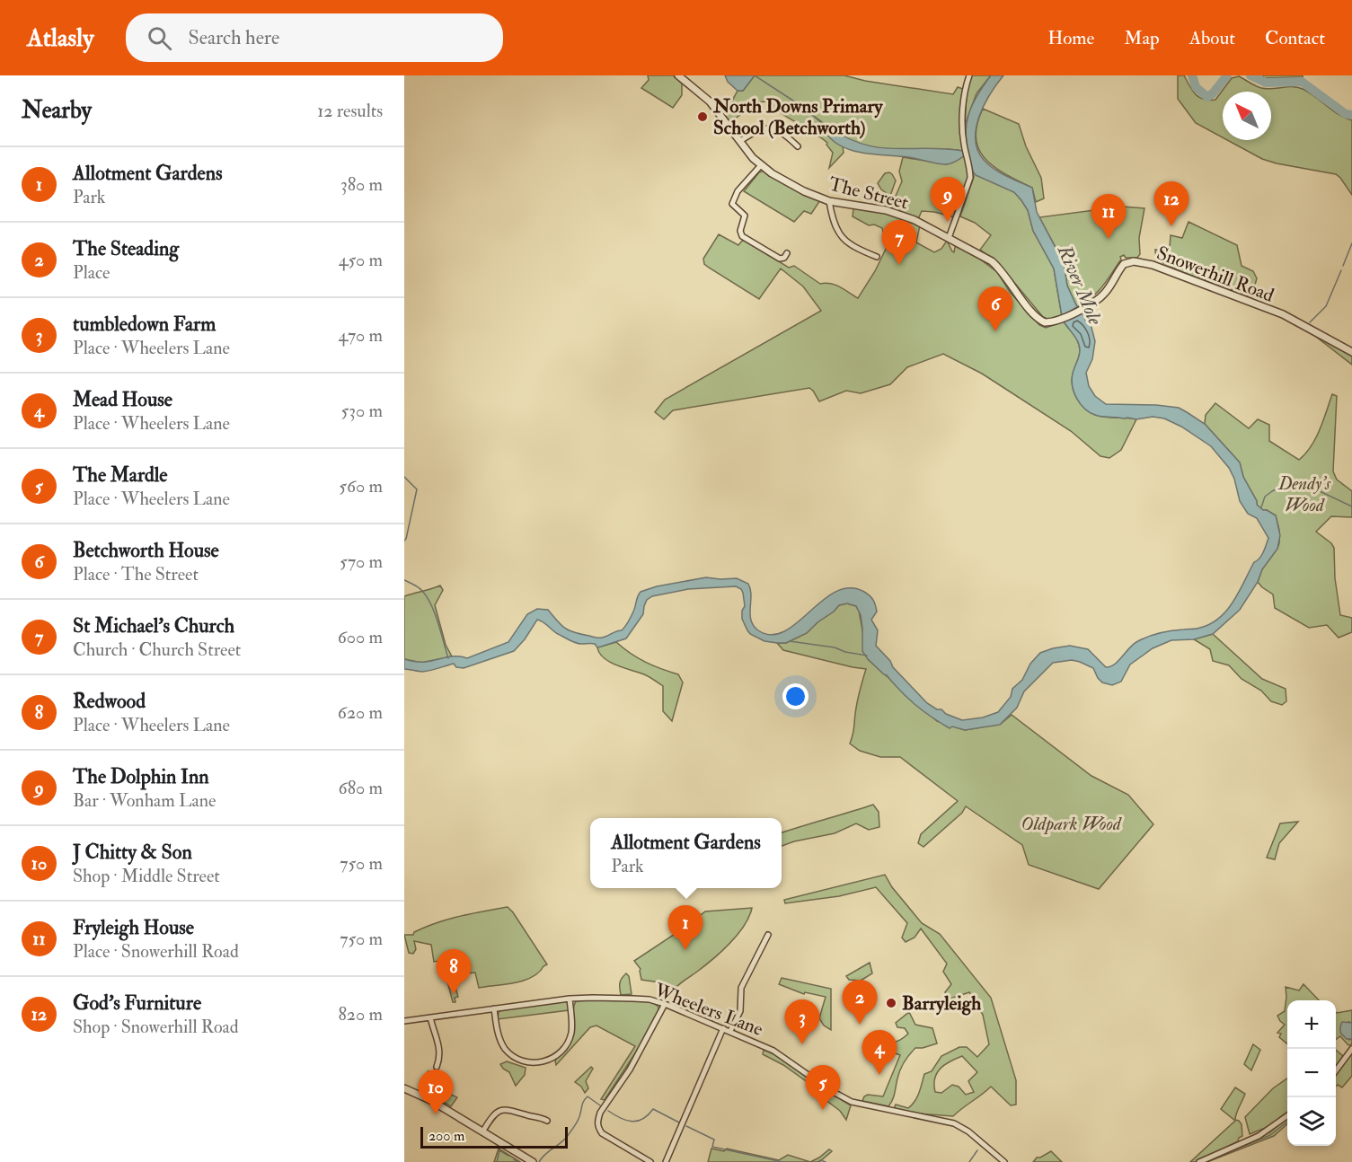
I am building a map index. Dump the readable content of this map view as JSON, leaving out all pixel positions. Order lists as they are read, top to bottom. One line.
{"streets":{"street":["The Street","Snowerhill Road","Wheelers Lane"]},"crossings":[["The Street","Snowerhill Road"]],"water":["River Mole"],"parks":["Dendy's Wood","Oldpark Wood"],"places":["North Downs Primary School (Betchworth)","Barryleigh"],"scale_bar":"200 m","north":"top left","page":{"header":"Atlasly","search":"Search here","nav":["Home","Map","About","Contact"],"heading":["Nearby","12 results"],"list":[{"mark":"1","name":"Allotment Gardens","note":"Park","value":"380 m"},{"mark":"2","name":"The Steading","note":"Place","value":"450 m"},{"mark":"3","name":"tumbledown Farm","note":"Place · Wheelers Lane","value":"470 m"},{"mark":"4","name":"Mead House","note":"Place · Wheelers Lane","value":"530 m"},{"mark":"5","name":"The Mardle","note":"Place · Wheelers Lane","value":"560 m"},{"mark":"6","name":"Betchworth House","note":"Place · The Street","value":"570 m"},{"mark":"7","name":"St Michael's Church","note":"Church · Church Street","value":"600 m"},{"mark":"8","name":"Redwood","note":"Place · Wheelers Lane","value":"620 m"},{"mark":"9","name":"The Dolphin Inn","note":"Bar · Wonham Lane","value":"680 m"},{"mark":"10","name":"J Chitty & Son","note":"Shop · Middle Street","value":"750 m"},{"mark":"11","name":"Fryleigh House","note":"Place · Snowerhill Road","value":"750 m"},{"mark":"12","name":"God's Furniture","note":"Shop · Snowerhill Road","value":"820 m"}],"pins":["9","12","11","7","6","1","8","2","3","4","5","10"],"popup":["Allotment Gardens","Park"],"map_buttons":["+","−"],"scale":"200 m"}}
